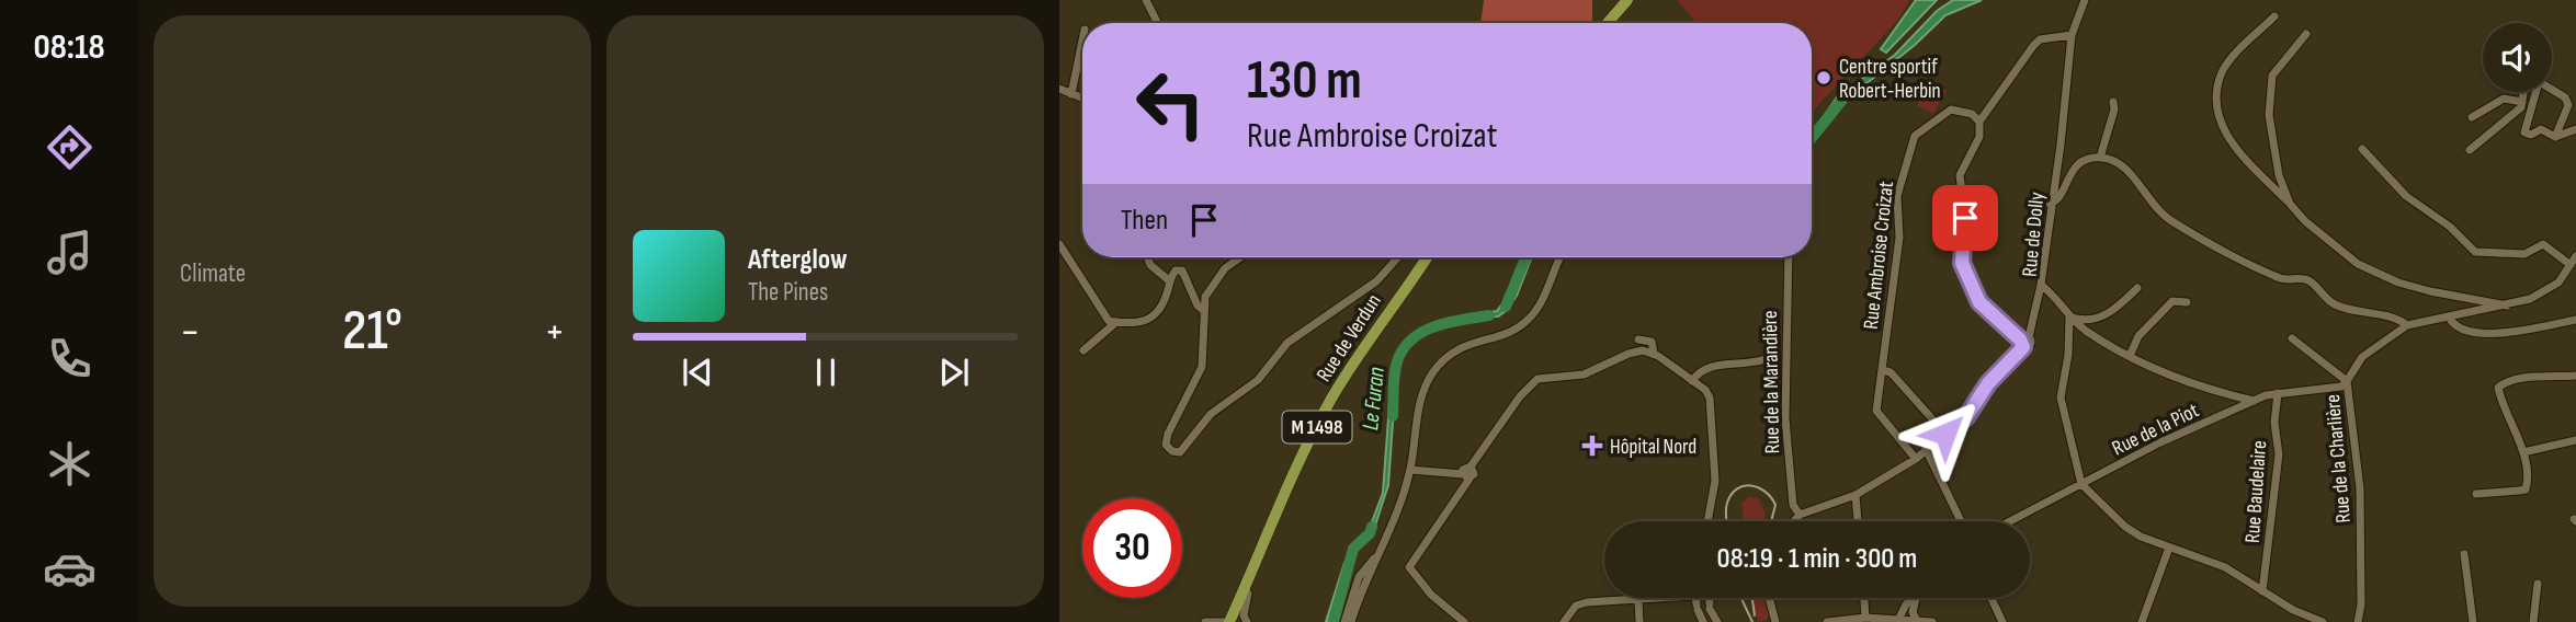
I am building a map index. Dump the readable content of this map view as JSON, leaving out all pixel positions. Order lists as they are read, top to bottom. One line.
{"streets":{"main road":["Rue de Verdun","M 1498"],"street":["Rue de Dolly","Rue Ambroise Croizat","Rue de la Marandière","Rue de la Piot","Rue de la Charlière","Rue Baudelaire"]},"crossings":[["Rue de Dolly","Rue de la Piot"],["Rue de la Piot","Rue de la Charlière"],["Rue de la Piot","Rue Baudelaire"]],"water":["Le Furan"],"places":{"other":["Centre sportif Robert-Herbin"],"health":["Hôpital Nord"]},"page":{"tabs":"08:18","tile":"Climate","turn":["130 m","Rue Ambroise Croizat"],"then":"Then","song":["Afterglow","The Pines"],"heat":["−","21°","+"],"limit":"30","trip":"08:19 · 1 min · 300 m"}}
